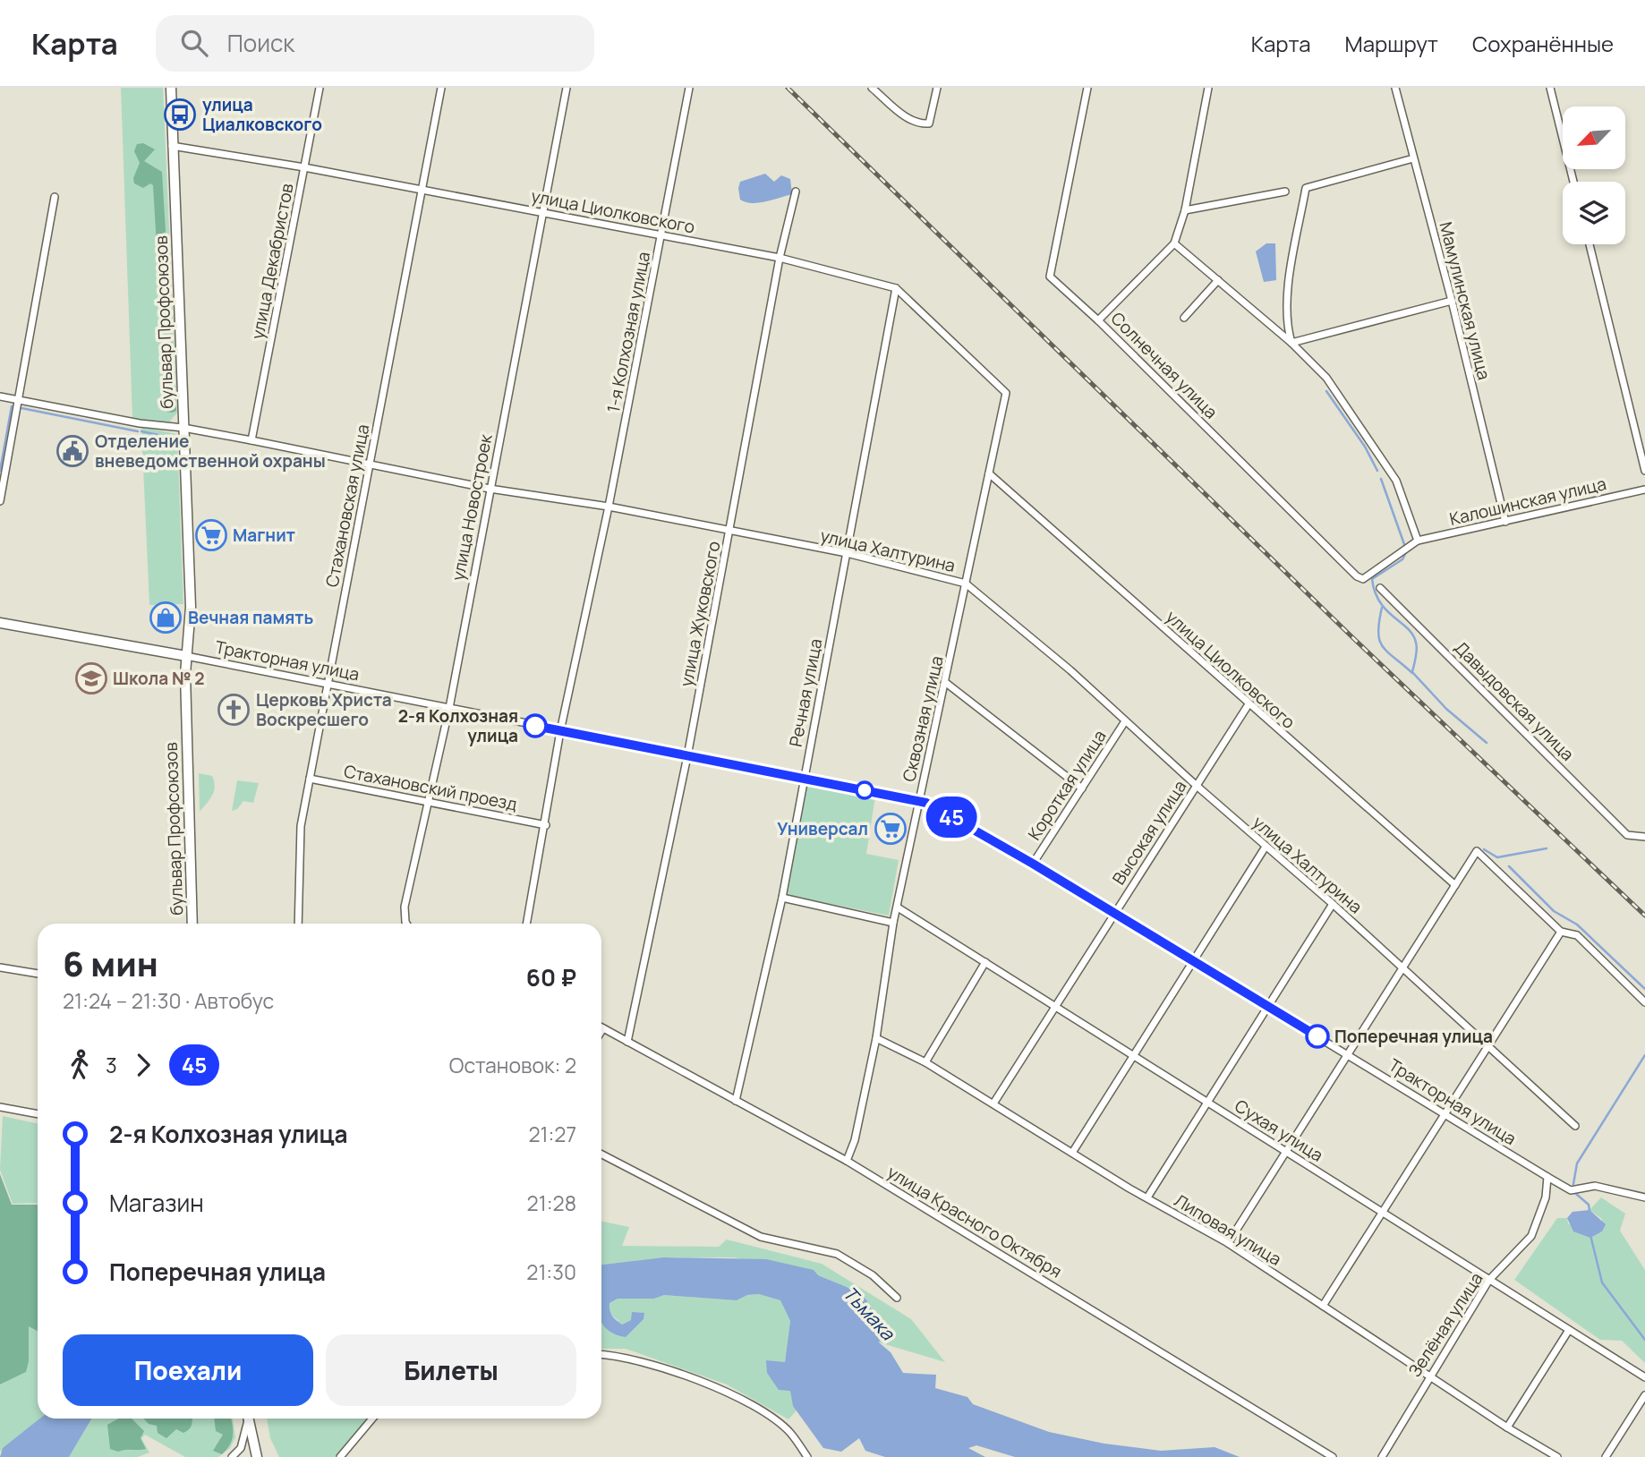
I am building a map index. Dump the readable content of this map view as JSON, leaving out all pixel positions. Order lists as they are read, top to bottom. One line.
{"streets":{"main road":["бульвар Профсоюзов","Тракторная улица"],"street":["улица Циолковского","улица Декабристов","Мамулинская улица","1-я Колхозная улица","Солнечная улица","Калошинская улица","Стахановская улица","улица Новостроек","улица Халтурина","улица Жуковского","Речная улица","Давыдовская улица","Сквозная улица","Короткая улица","Стахановский проезд","Высокая улица","Сухая улица","улица Красного Октября","Липовая улица","Зелёная улица"]},"crossings":[["улица Циолковского","улица Декабристов"],["улица Циолковского","бульвар Профсоюзов"],["улица Циолковского","1-я Колхозная улица"],["улица Циолковского","Стахановская улица"],["улица Циолковского","улица Новостроек"],["улица Циолковского","улица Жуковского"],["улица Циолковского","Речная улица"],["улица Циолковского","Сквозная улица"],["улица Циолковского","Высокая улица"],["улица Декабристов","улица Халтурина"],["Мамулинская улица","Калошинская улица"],["бульвар Профсоюзов","улица Халтурина"],["бульвар Профсоюзов","Тракторная улица"],["1-я Колхозная улица","улица Халтурина"],["Солнечная улица","Калошинская улица"],["Стахановская улица","улица Халтурина"],["Стахановская улица","Тракторная улица"],["Стахановская улица","Стахановский проезд"],["улица Новостроек","улица Халтурина"],["улица Новостроек","Тракторная улица"],["улица Новостроек","Стахановский проезд"],["улица Халтурина","улица Жуковского"],["улица Халтурина","Речная улица"],["улица Халтурина","Сквозная улица"],["улица Халтурина","Короткая улица"],["улица Халтурина","Высокая улица"],["улица Жуковского","Тракторная улица"],["улица Жуковского","улица Красного Октября"],["Тракторная улица","Речная улица"],["Тракторная улица","Сквозная улица"],["Тракторная улица","Короткая улица"],["Тракторная улица","Высокая улица"],["Тракторная улица","Зелёная улица"],["Речная улица","улица Красного Октября"],["Сквозная улица","Сухая улица"],["Сквозная улица","улица Красного Октября"],["Сквозная улица","Липовая улица"],["Высокая улица","Сухая улица"],["Высокая улица","Липовая улица"],["Сухая улица","Зелёная улица"],["Липовая улица","Зелёная улица"]],"water":["Тьмака"],"places":{"bus stop":["улица Циалковского"],"public building":["Отделение вневедомственной охраны"],"supermarket":["Магнит","Универсал"],"shop":["Вечная память"],"school or university":["Школа № 2"],"church":["Церковь Христа Воскресшего"],"other":["2-я Колхозная улица","Поперечная улица"]},"lines":["bus line 45"],"north":"bottom left","page":{"header":"Карта","search":"Поиск","nav":["Карта","Маршрут","Сохранённые"],"on_map":"45","heading":["6 мин","21:24 – 21:30 · Автобус","60 ₽"],"legs":["3","45","Остановок: 2"],"list":[{"name":"2-я Колхозная улица","value":"21:27"},{"name":"Магазин","value":"21:28"},{"name":"Поперечная улица","value":"21:30"}],"buttons":["Поехали","Билеты"]}}
